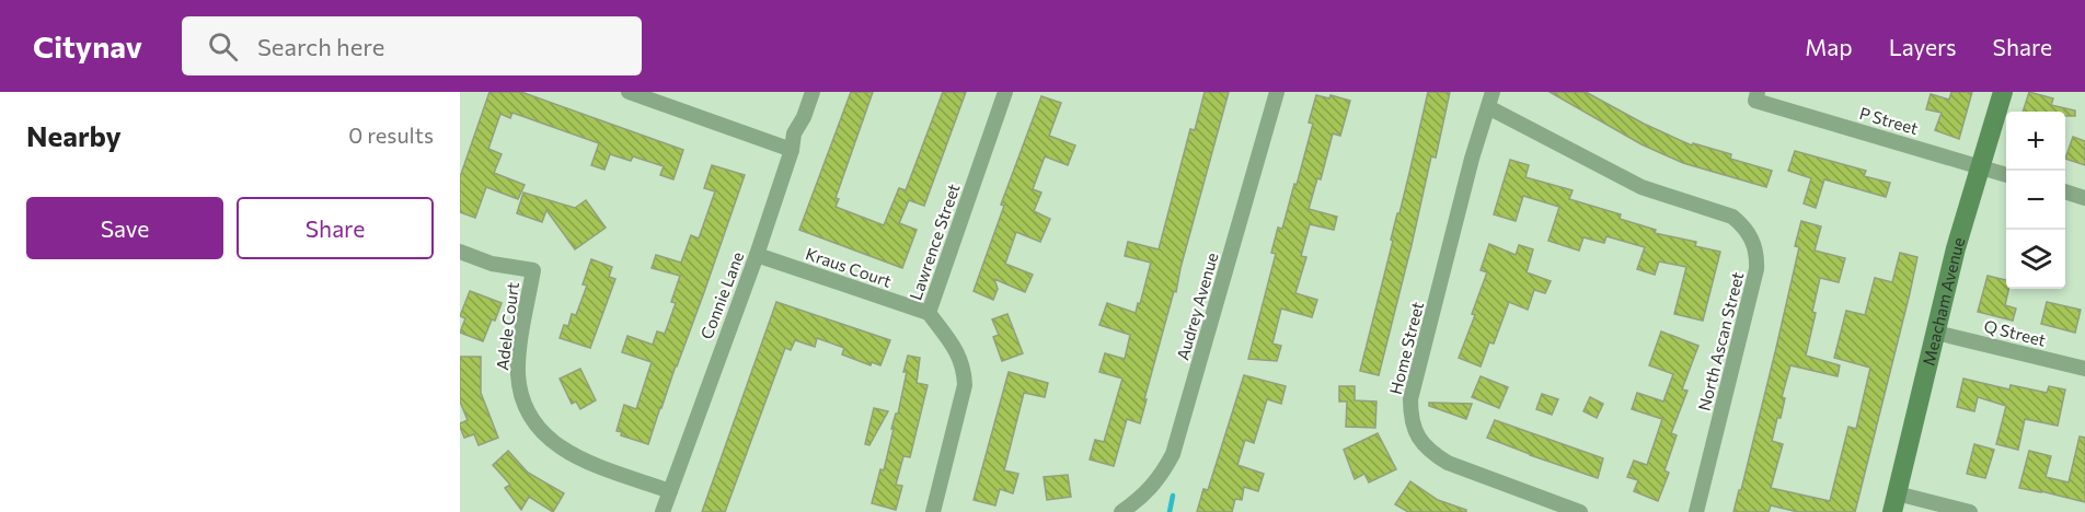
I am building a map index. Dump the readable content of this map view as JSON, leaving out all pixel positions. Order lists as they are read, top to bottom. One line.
{"streets":{"main road":["Meacham Avenue"],"street":["P Street","Lawrence Street","Kraus Court","Connie Lane","Audrey Avenue","Adele Court","Q Street","North Ascan Street","Home Street"]},"crossings":[["P Street","Meacham Avenue"],["Lawrence Street","Kraus Court"],["Kraus Court","Connie Lane"],["Connie Lane","Adele Court"],["Meacham Avenue","Q Street"],["North Ascan Street","Home Street"]],"page":{"header":"Citynav","search":"Search here","nav":["Map","Layers","Share"],"heading":["Nearby","0 results"],"map_buttons":["+","−"],"buttons":["Save","Share"]}}
